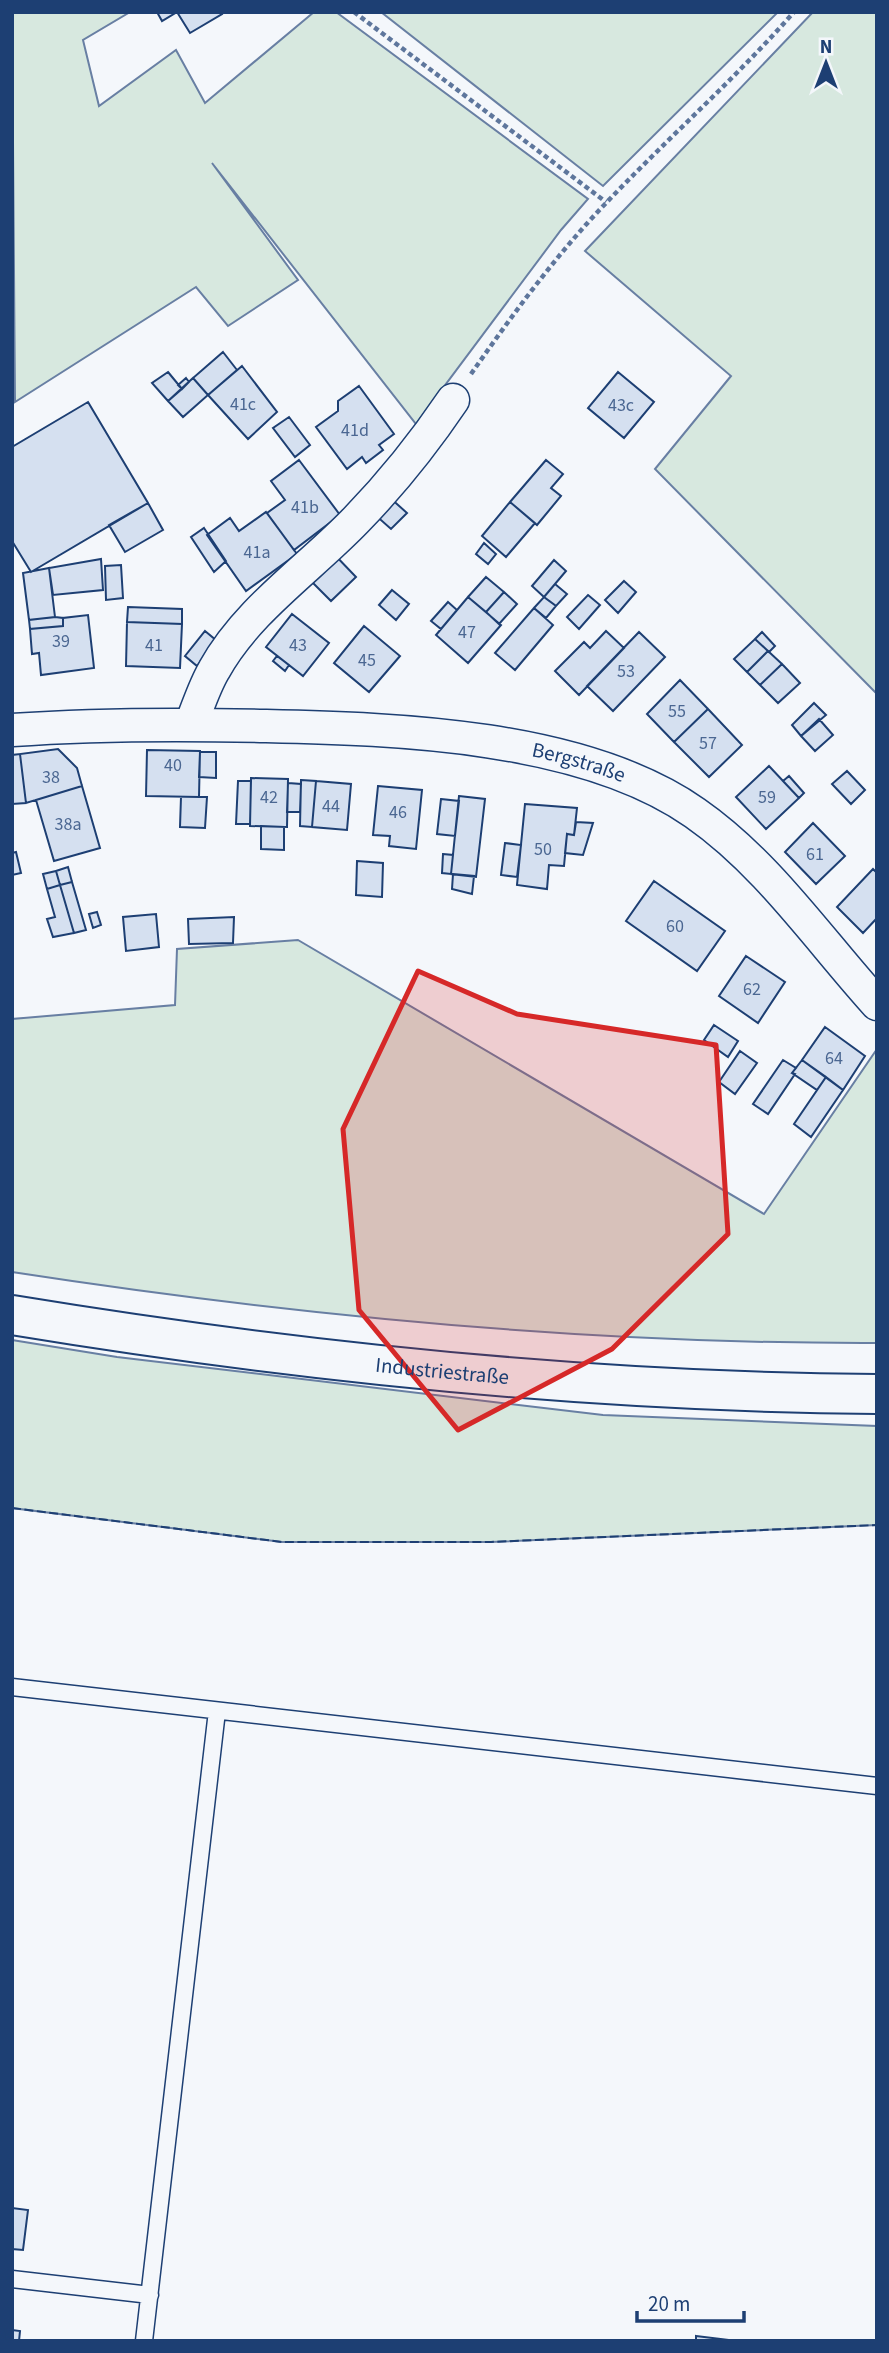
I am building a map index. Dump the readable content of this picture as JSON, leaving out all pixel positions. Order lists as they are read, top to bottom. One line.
{"streets":{"main road":["Industriestraße"],"street":["Bergstraße"]},"house_numbers":["41c","43c","41d","41b","41a","47","39","41","43","45","53","55","57","40","38","42","59","44","46","38a","50","61","60","62","64"],"scale_bar":"20 m","north":"top"}
